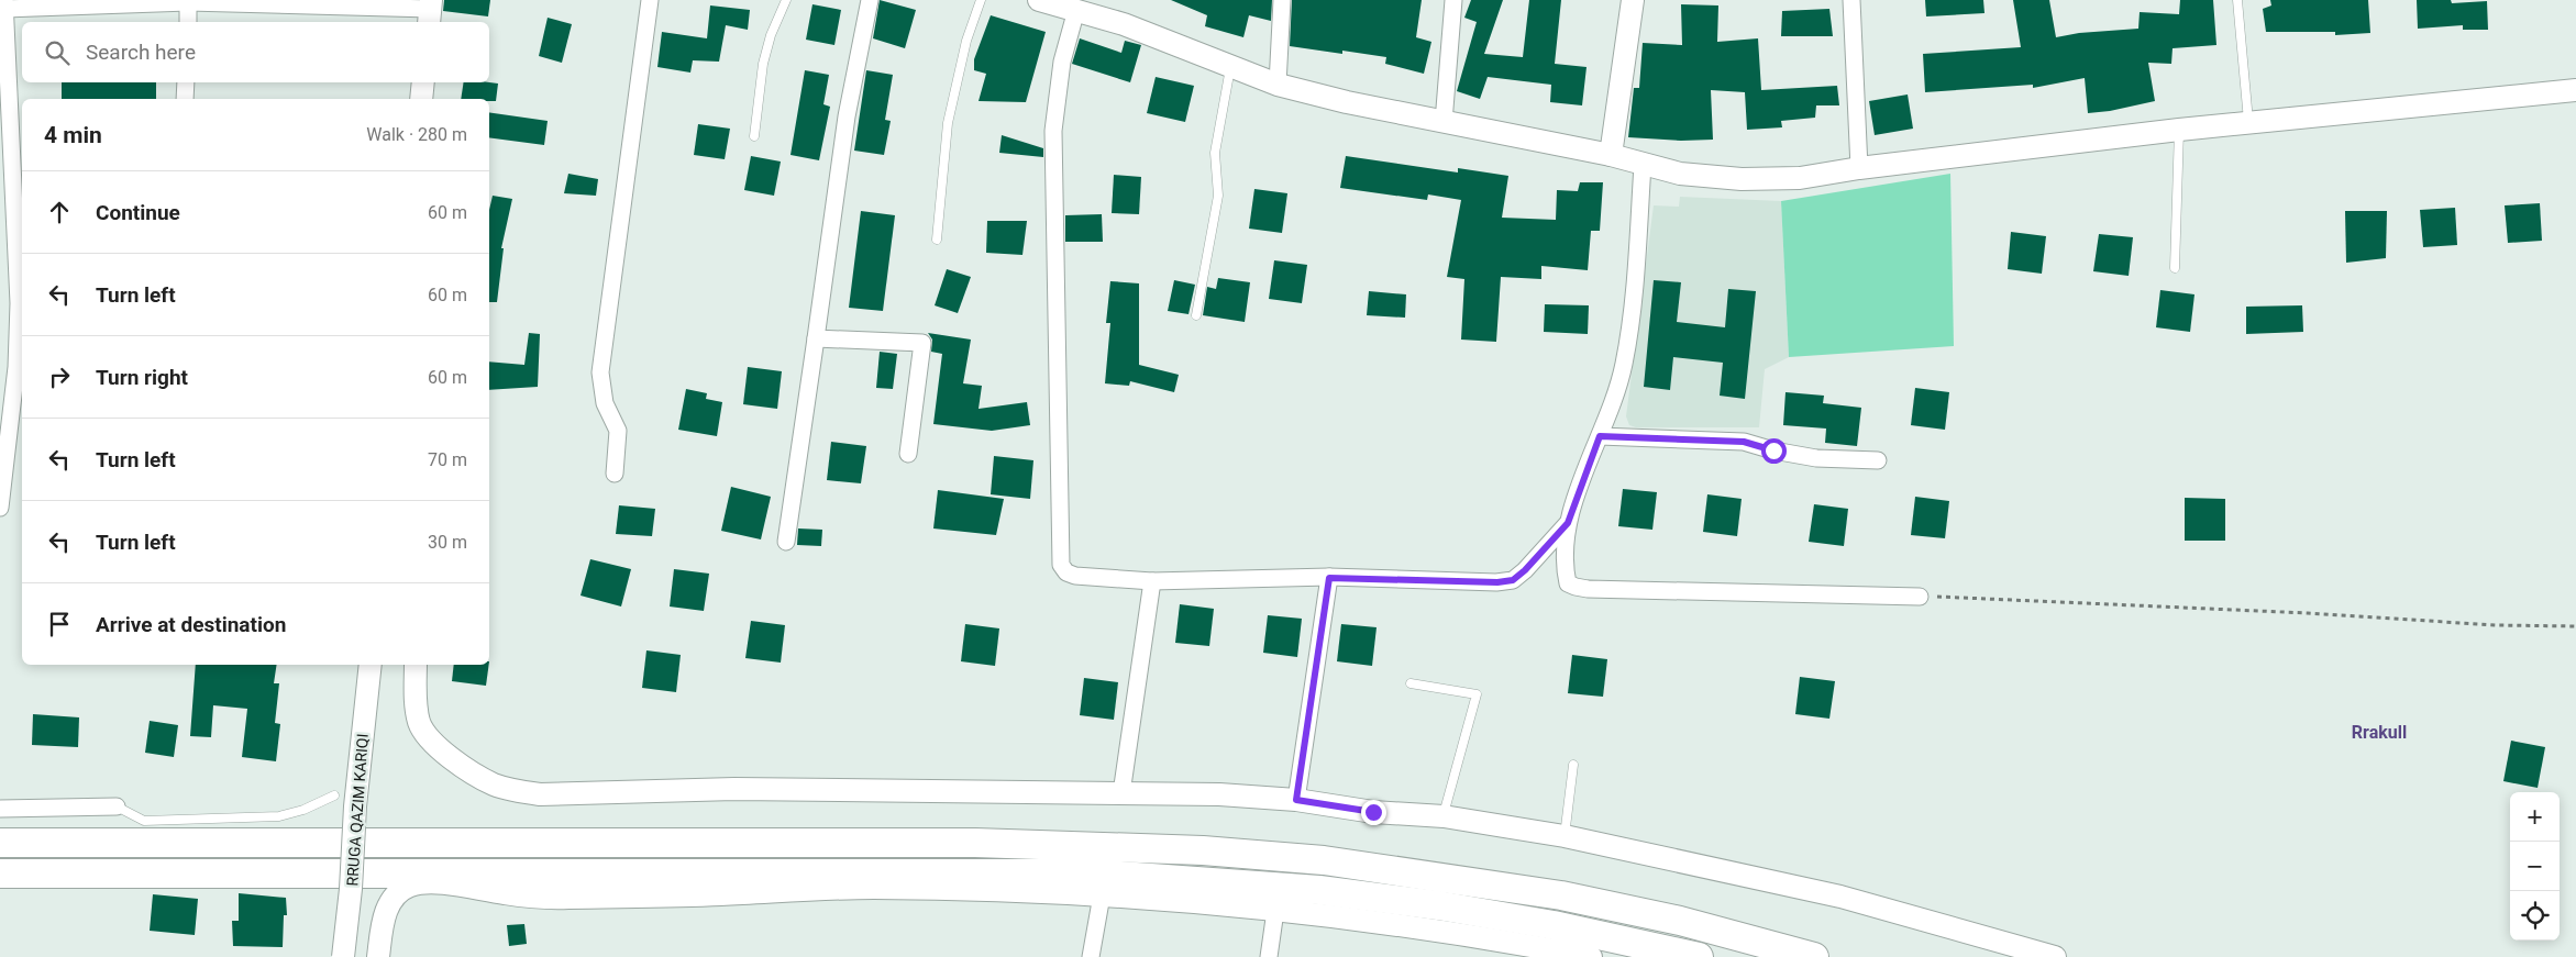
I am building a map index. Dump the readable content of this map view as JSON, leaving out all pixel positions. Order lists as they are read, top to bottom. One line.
{"streets":{"street":["RRUGA QAZIM KARIQI"]},"districts":["Rrakull"],"page":{"search":"Search here","heading":["4 min","Walk · 280 m"],"list":[["Continue","60 m"],["Turn left","60 m"],["Turn right","60 m"],["Turn left","70 m"],["Turn left","30 m"],"Arrive at destination"],"map_buttons":["+","−"]}}
